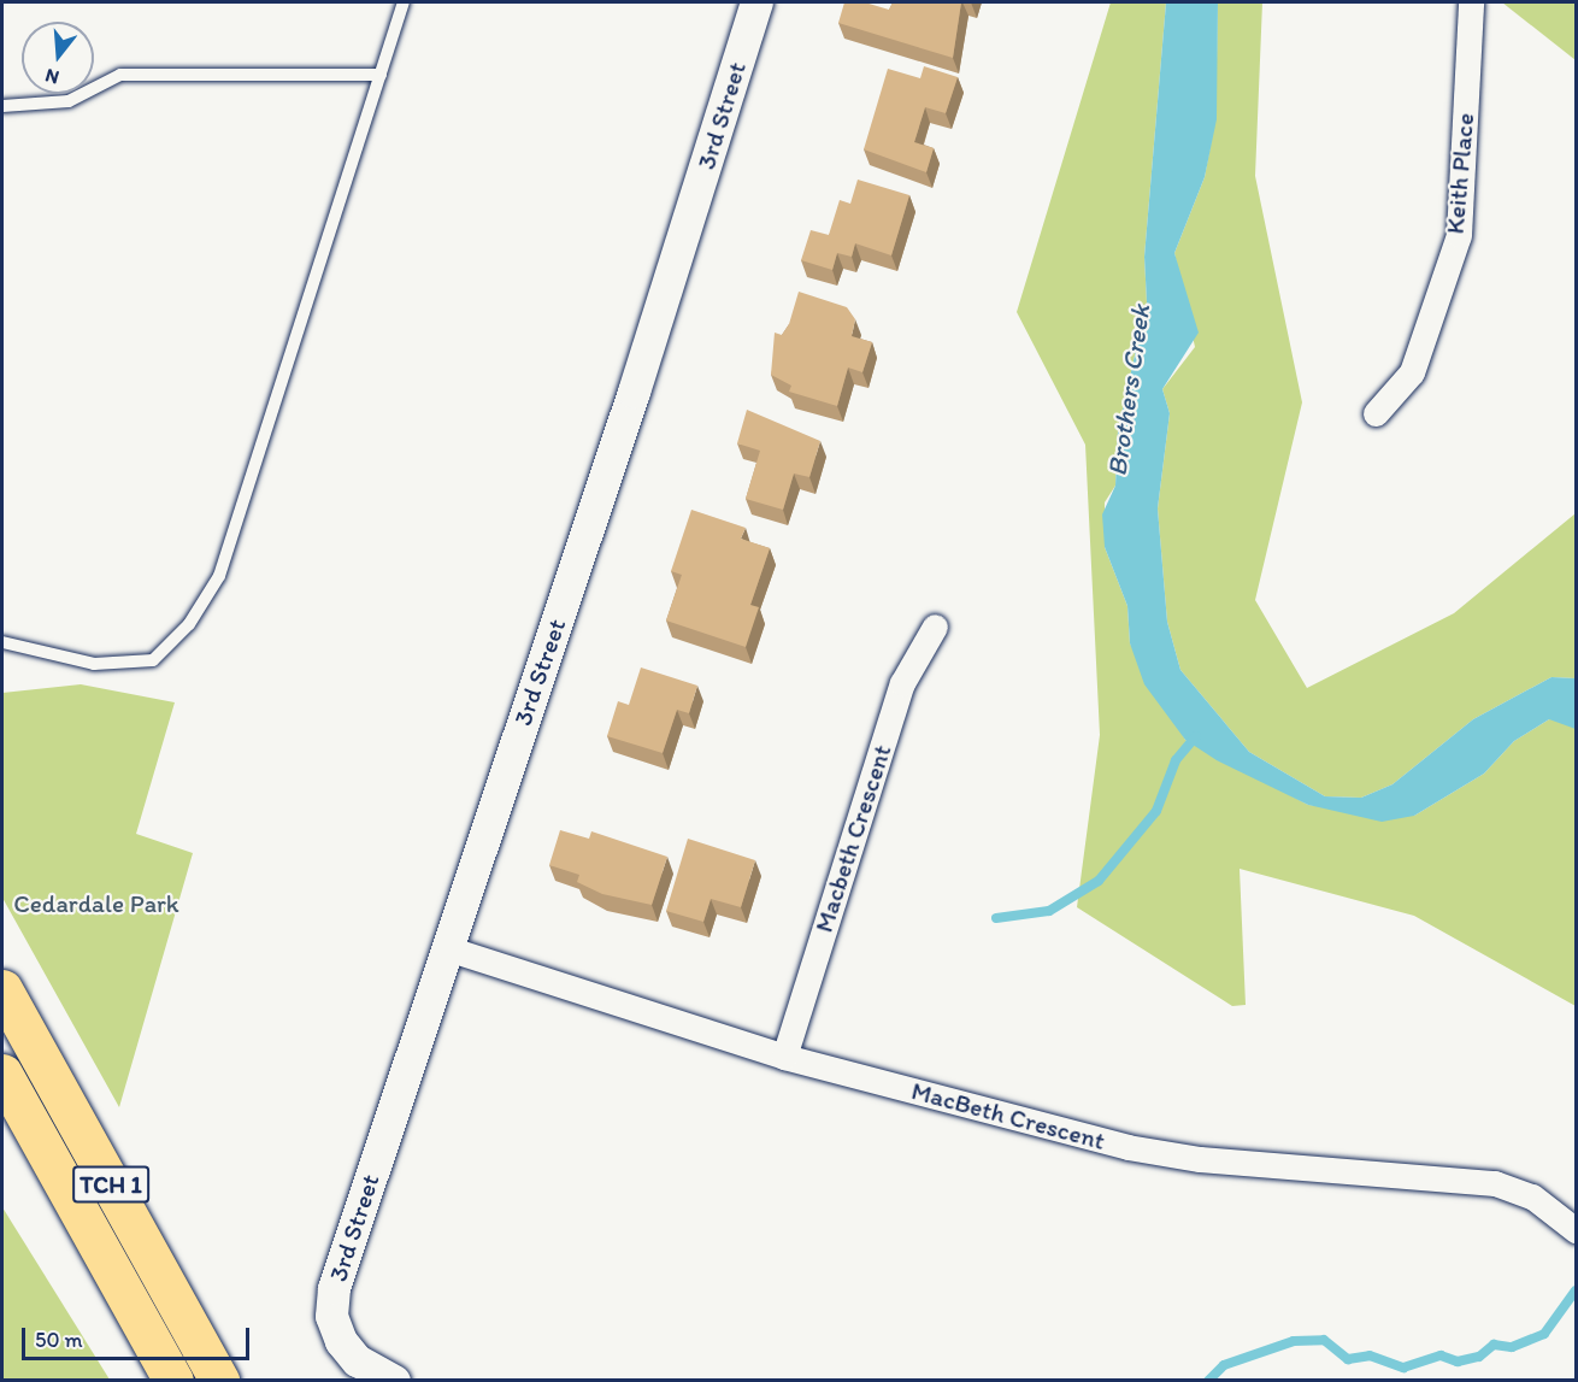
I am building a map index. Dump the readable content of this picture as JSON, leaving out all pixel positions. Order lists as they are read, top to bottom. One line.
{"streets":{"highway":["TCH 1"],"street":["3rd Street","Keith Place","Macbeth Crescent","MacBeth Crescent"]},"crossings":[["3rd Street","MacBeth Crescent"],["Macbeth Crescent","MacBeth Crescent"]],"water":["Brothers Creek"],"parks":["Cedardale Park"],"scale_bar":"50 m","north":"bottom"}
